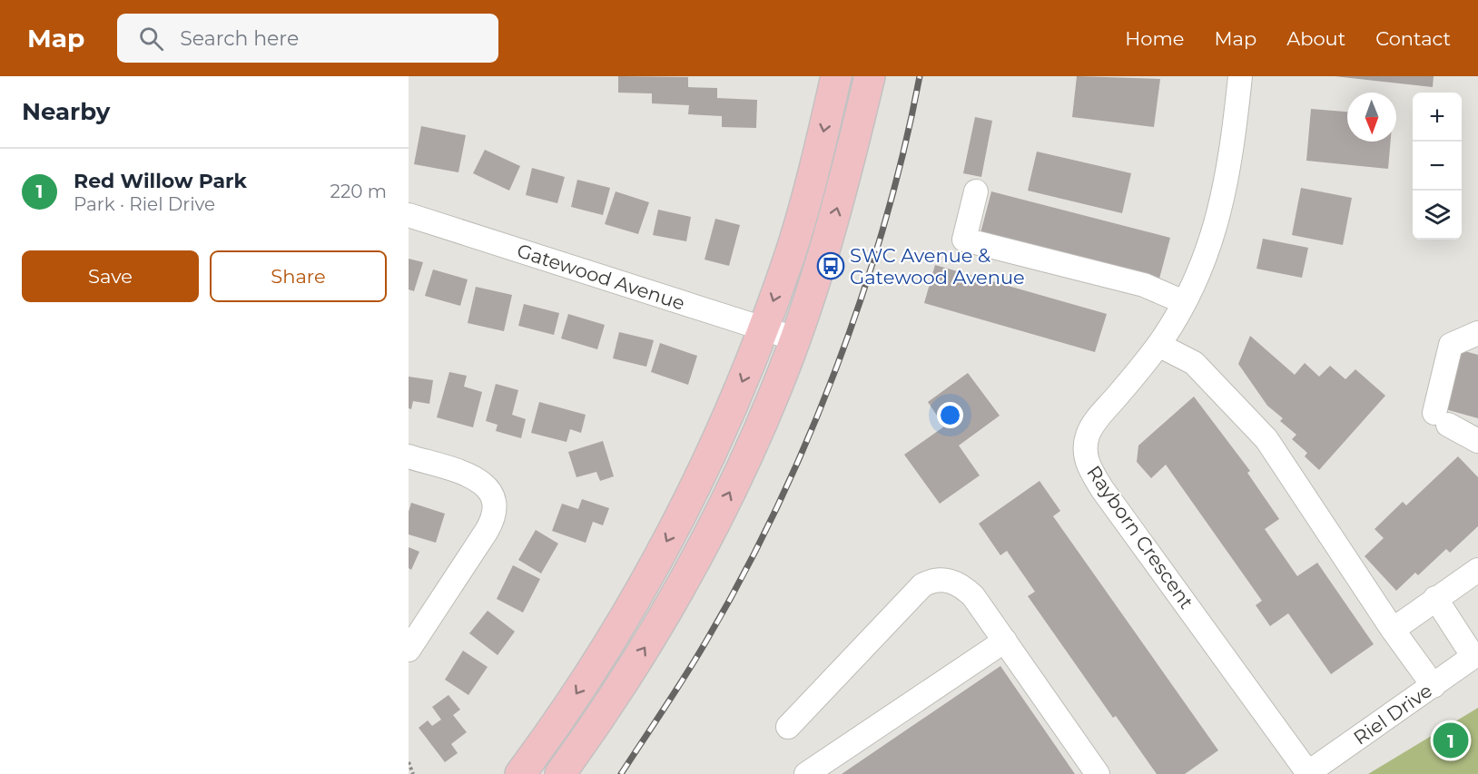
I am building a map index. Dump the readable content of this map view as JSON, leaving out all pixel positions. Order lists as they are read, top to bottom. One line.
{"streets":{"street":["Gatewood Avenue","Rayborn Crescent","Riel Drive"]},"crossings":[["Rayborn Crescent","Riel Drive"]],"places":{"bus stop":["SWC Avenue & Gatewood Avenue"]},"north":"bottom","page":{"header":"Map","search":"Search here","nav":["Home","Map","About","Contact"],"heading":"Nearby","map_buttons":["+","−"],"list":[{"mark":"1","name":"Red Willow Park","note":"Park · Riel Drive","value":"220 m"}],"buttons":["Save","Share"],"pins":"1"}}
